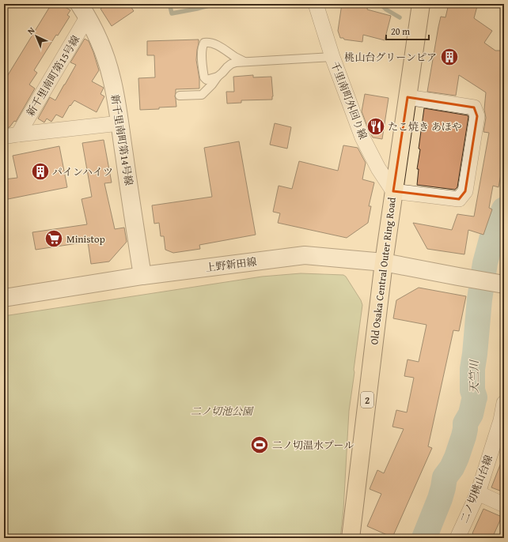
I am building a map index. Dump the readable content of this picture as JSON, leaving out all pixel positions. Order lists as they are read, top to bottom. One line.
{"streets":{"main road":["Old Osaka Central Outer Ring Road","2"],"street":["新千里南町第15号線","千里南町外回り線","新千里南町第14号線","上野新田線","二ノ切桃山台線"]},"crossings":[["新千里南町第15号線","新千里南町第14号線"],["千里南町外回り線","Old Osaka Central Outer Ring Road"],["新千里南町第14号線","上野新田線"],["上野新田線","Old Osaka Central Outer Ring Road"]],"water":["天竺川"],"parks":["二ノ切池公園"],"places":{"building":["桃山台グリーンピア","パインハイツ"],"restaurant":["たこ焼き あほや"],"supermarket":["Ministop"],"sports":["二ノ切温水プール"]},"scale_bar":"20 m","north":"top left"}
